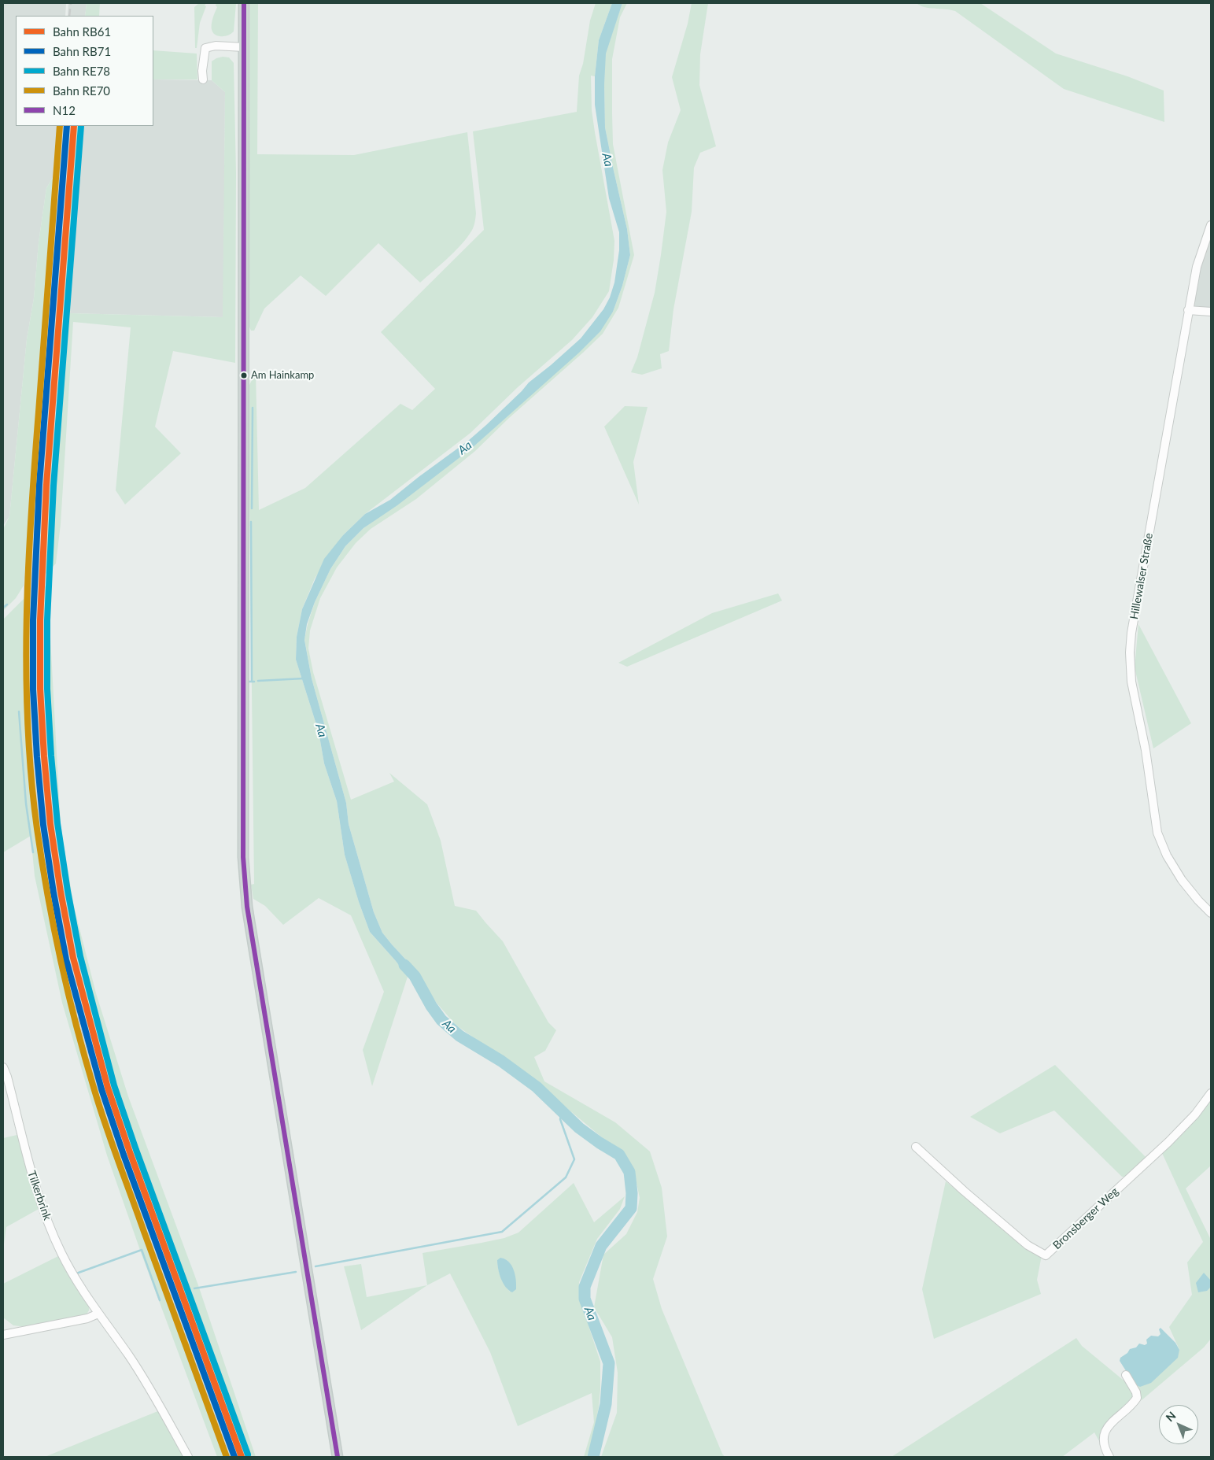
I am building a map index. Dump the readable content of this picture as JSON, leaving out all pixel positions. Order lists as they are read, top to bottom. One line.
{"streets":{"street":["Hillewalser Straße","Tilkerbrink","Bronsberger Weg"]},"water":["Aa"],"places":["Am Hainkamp"],"lines":["transit line N12","rail line RB61","rail line RB71","rail line RE78","rail line RE70"],"legend":["Bahn RB61","Bahn RB71","Bahn RE78","Bahn RE70","N12"],"north":"top left"}
